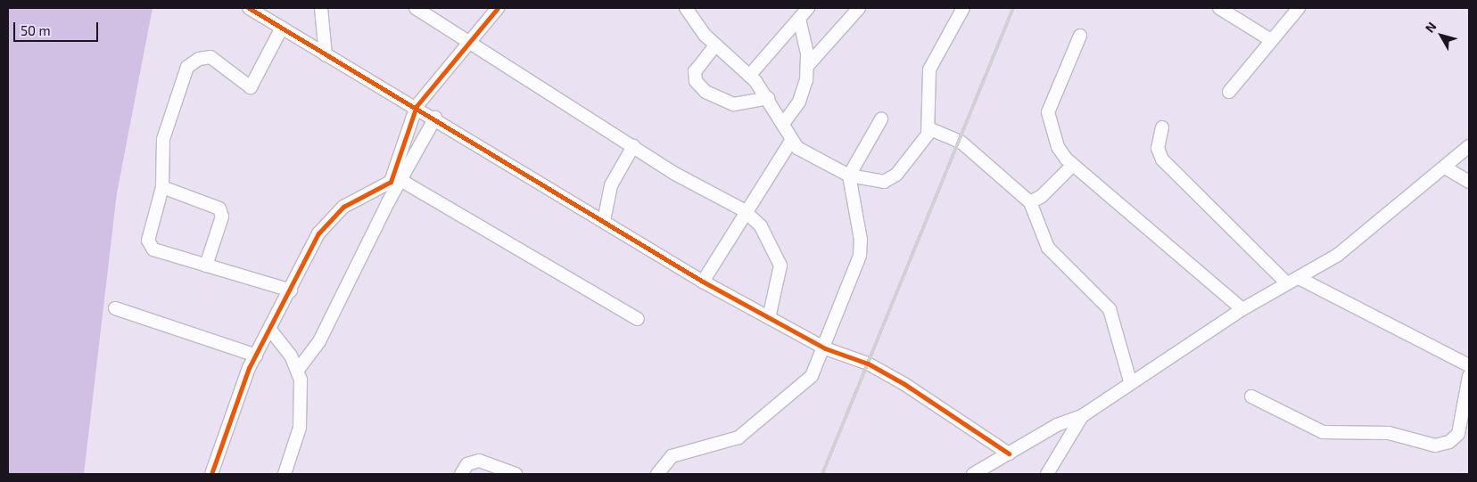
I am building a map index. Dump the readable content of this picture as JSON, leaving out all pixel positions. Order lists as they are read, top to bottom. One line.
{"scale_bar":"50 m","north":"top left"}
